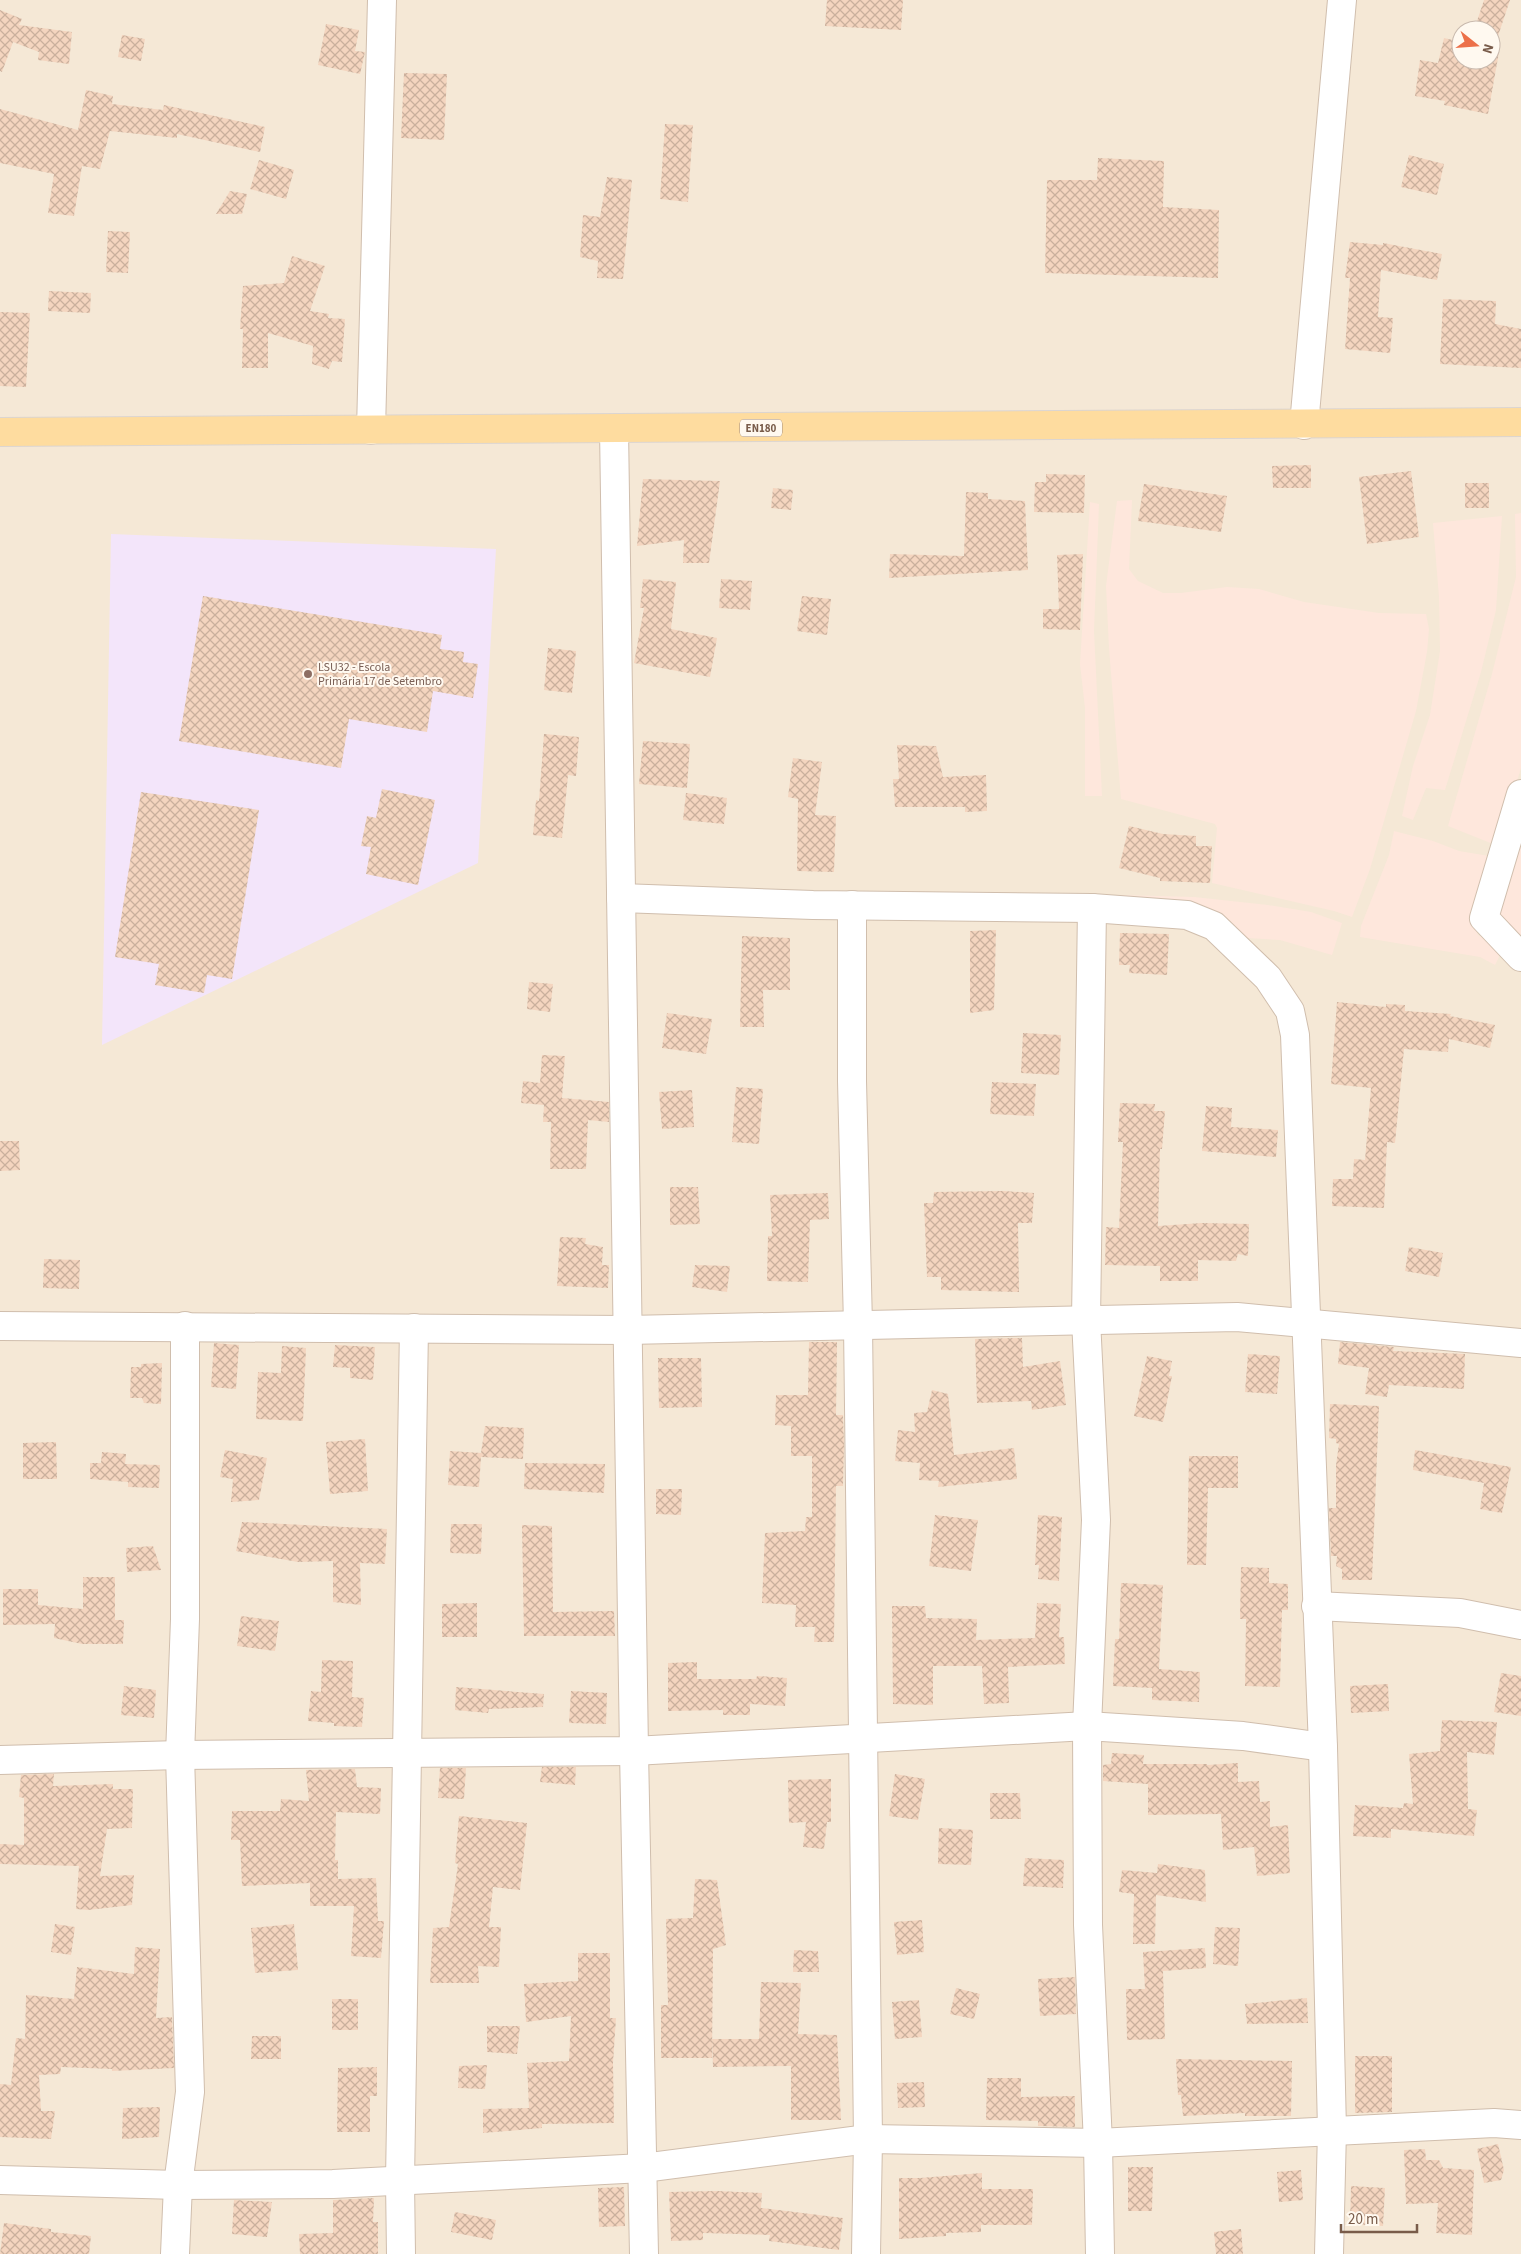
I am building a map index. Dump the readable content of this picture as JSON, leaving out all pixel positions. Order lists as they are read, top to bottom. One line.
{"streets":{"main road":["EN180"]},"places":["LSU32 - Escola Primária 17 de Setembro"],"scale_bar":"20 m","north":"right"}
